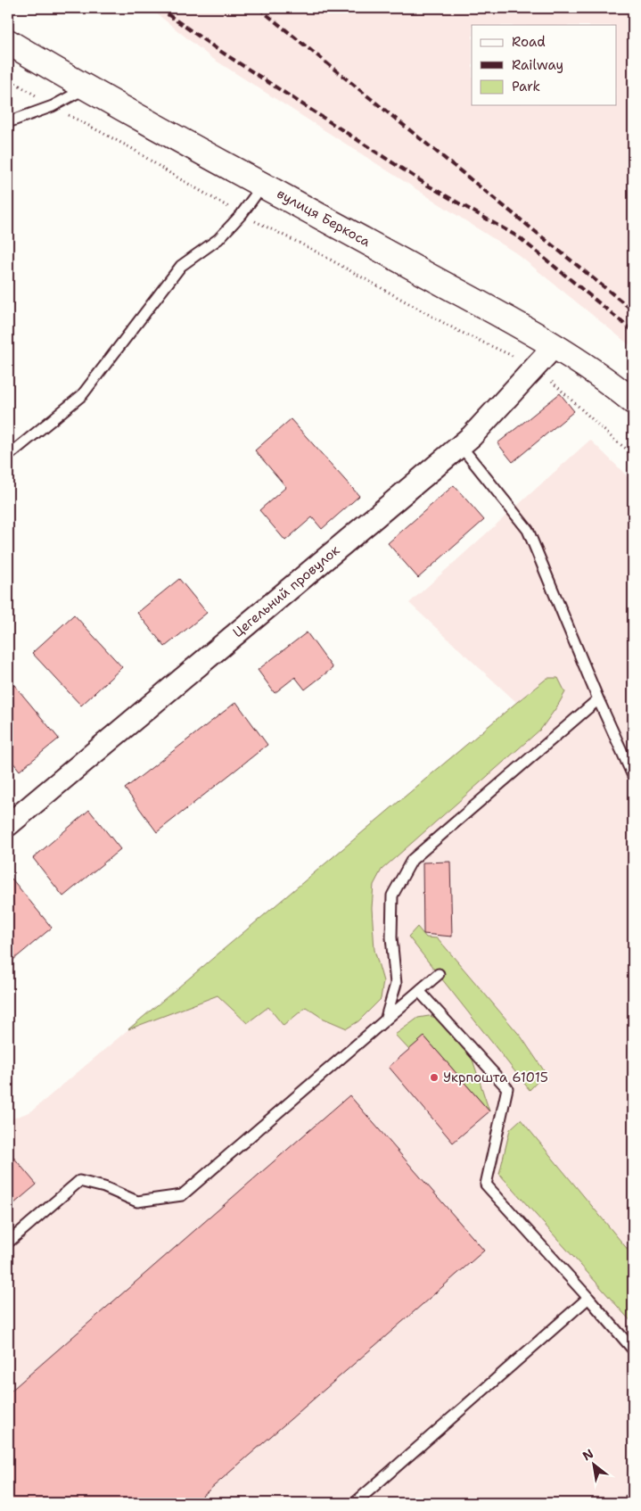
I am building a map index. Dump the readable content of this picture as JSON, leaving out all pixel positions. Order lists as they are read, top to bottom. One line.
{"streets":{"street":["вулиця Беркоса","Цегельний провулок"]},"crossings":[["вулиця Беркоса","Цегельний провулок"]],"places":["Укрпошта 61015"],"legend":["Road","Railway","Park"],"north":"top left"}
